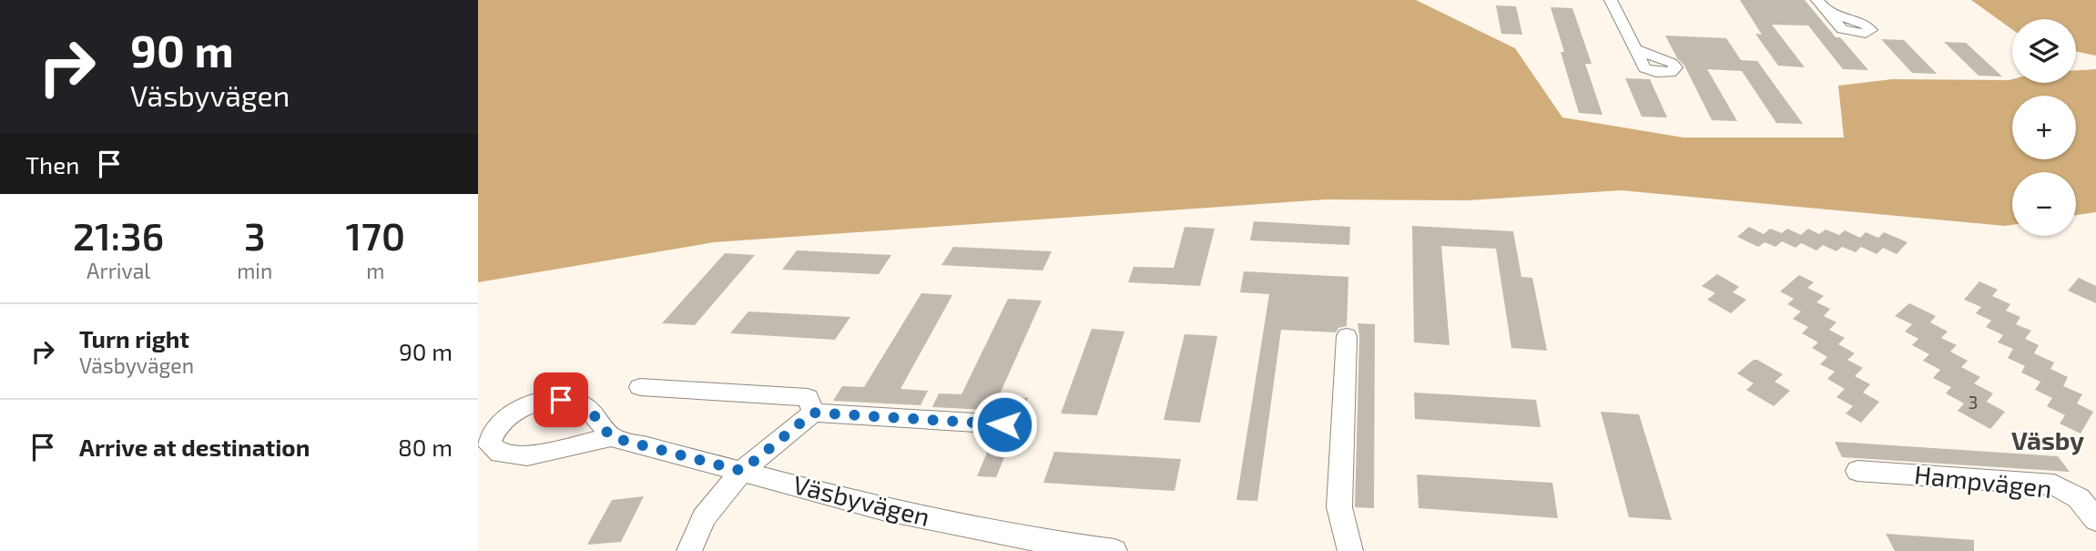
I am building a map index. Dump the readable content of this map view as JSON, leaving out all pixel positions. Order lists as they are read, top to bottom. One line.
{"streets":{"street":["Hampvägen","Väsbyvägen"]},"districts":["Väsby"],"house_numbers":["3"],"page":{"turn":["90 m","Väsbyvägen"],"map_buttons":["+","−"],"then":"Then","eta":["21:36","Arrival","3","min","170","m"],"list":[{"name":"Turn right","note":"Väsbyvägen","value":"90 m"},{"name":"Arrive at destination","value":"80 m"}]}}
